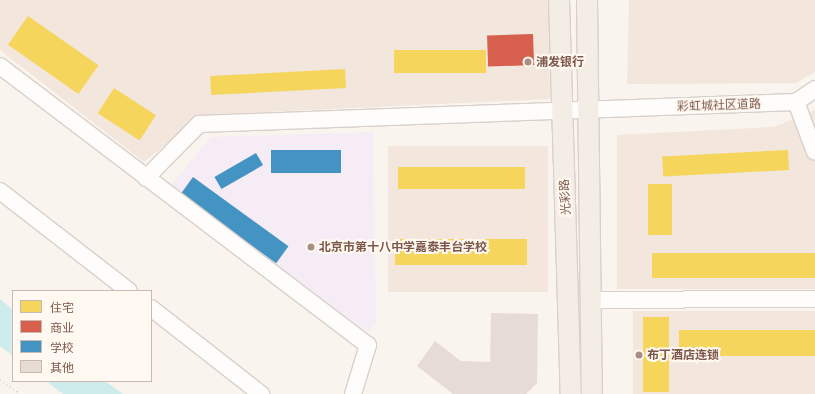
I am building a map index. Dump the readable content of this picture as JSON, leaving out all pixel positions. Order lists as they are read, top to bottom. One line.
{"streets":{"main road":["光彩路"],"street":["彩虹城社区道路"]},"crossings":[["彩虹城社区道路","光彩路"]],"places":["浦发银行","北京市第十八中学嘉泰丰台学校","布丁酒店连锁"],"legend":["住宅","商业","学校","其他"]}
